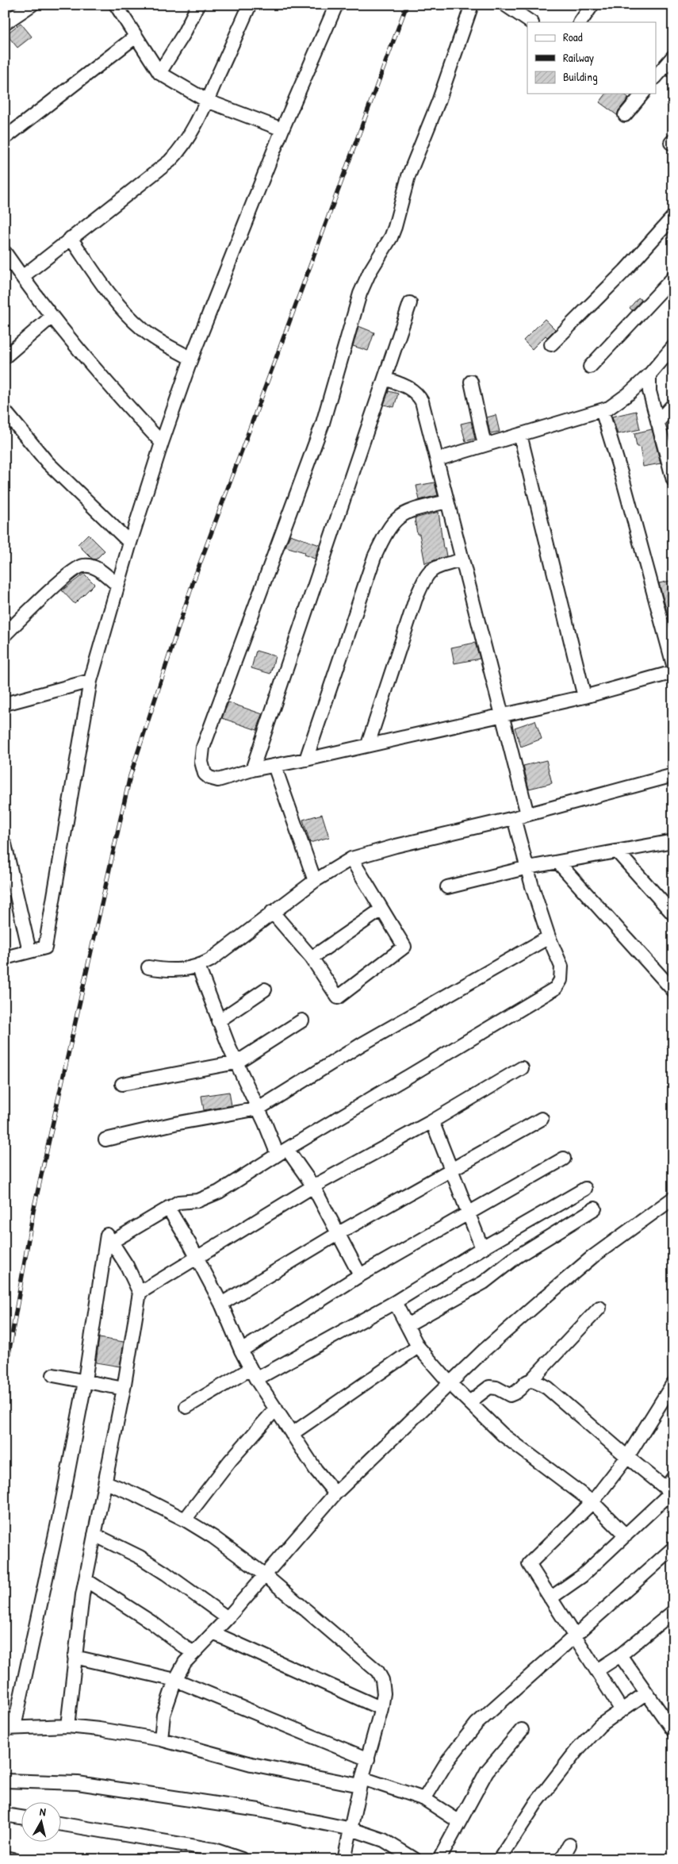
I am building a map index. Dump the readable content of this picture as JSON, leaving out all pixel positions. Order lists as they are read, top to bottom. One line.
{"legend":["Road","Railway","Building"],"north":"top"}
